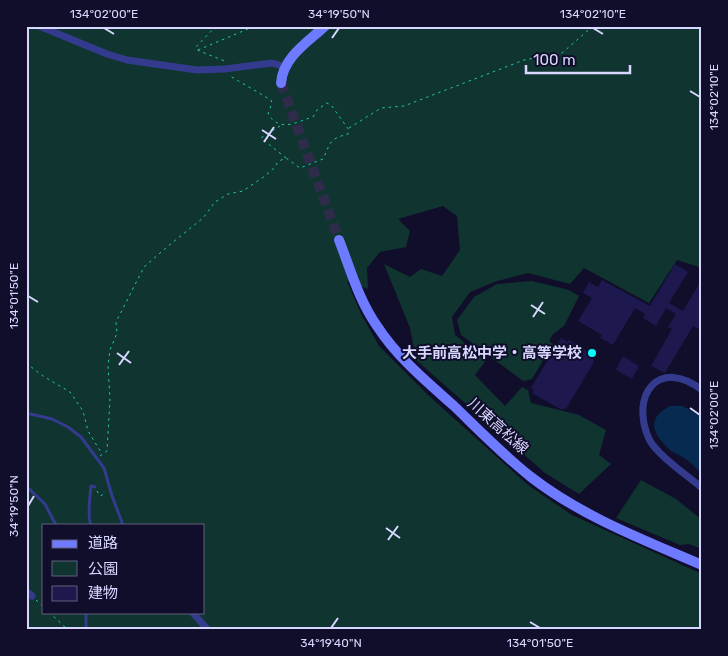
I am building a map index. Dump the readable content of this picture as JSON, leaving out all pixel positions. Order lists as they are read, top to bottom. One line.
{"streets":{"main road":["川東高松線"]},"places":["大手前高松中学・高等学校"],"legend":["道路","公園","建物"],"scale_bar":"100 m","coordinates":["134°02'00\"E","34°19'50\"N","134°02'10\"E","134°01'50\"E","34°19'40\"N"]}
